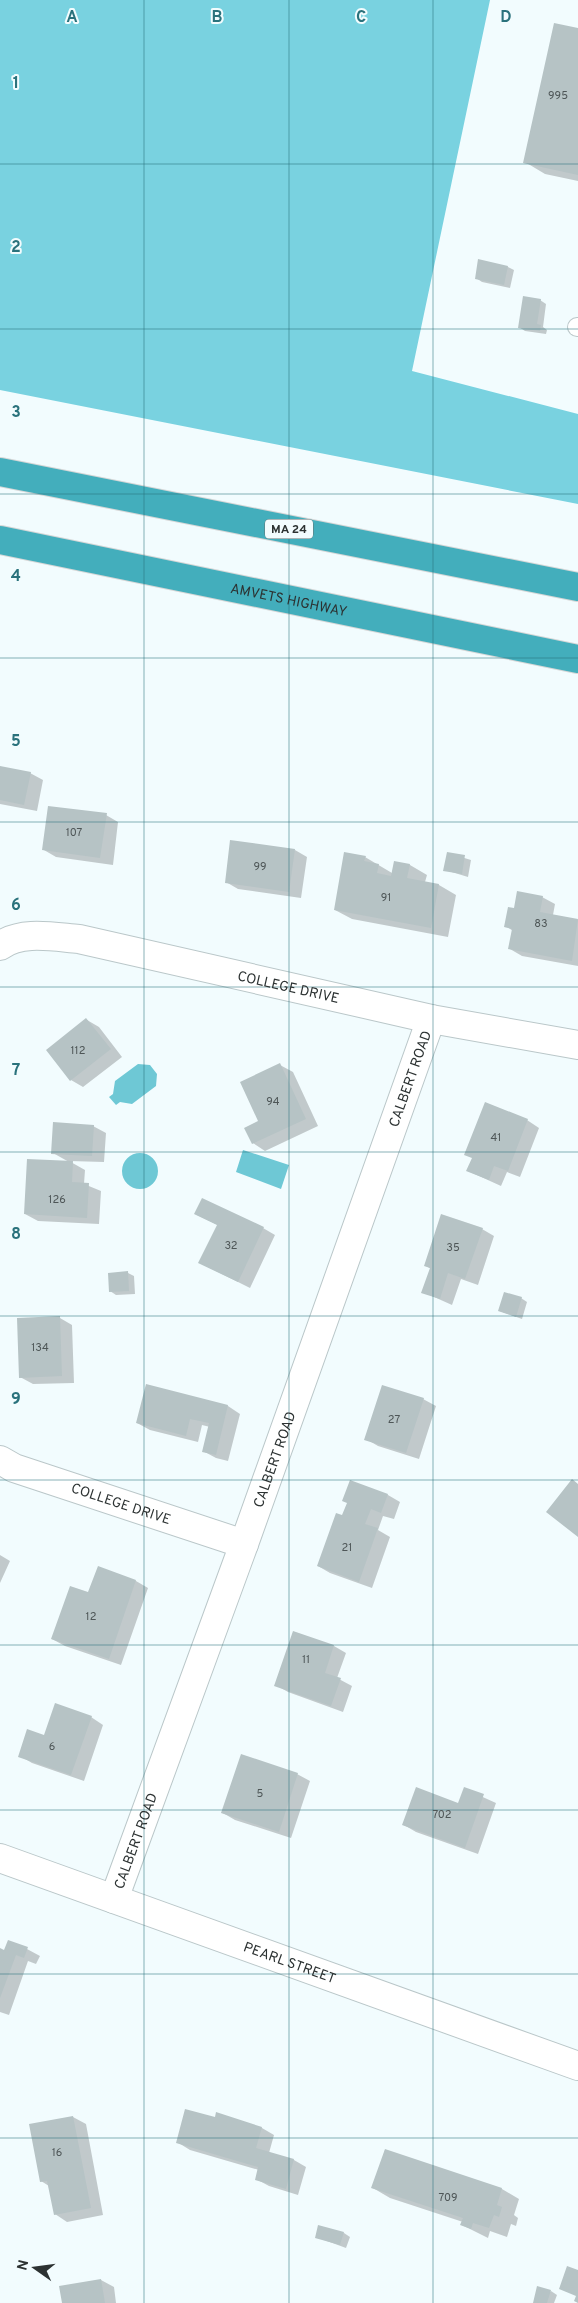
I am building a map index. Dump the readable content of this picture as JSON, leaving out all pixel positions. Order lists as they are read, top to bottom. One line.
{"streets":{"highway":["MA 24","AMVETS HIGHWAY"],"street":["COLLEGE DRIVE","CALBERT ROAD","PEARL STREET"]},"crossings":[["COLLEGE DRIVE","CALBERT ROAD"],["CALBERT ROAD","PEARL STREET"]],"house_numbers":["995","107","99","91","83","112","94","41","126","32","35","134","27","21","12","11","6","5","702","16","709"],"north":"left","grid":{"columns":["A","B","C","D"],"rows":["1","2","3","4","5","6","7","8","9"]}}
